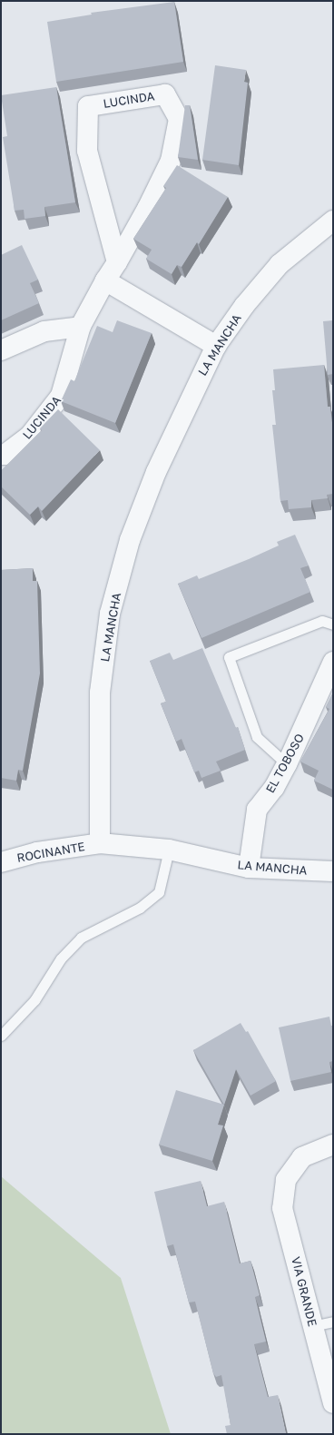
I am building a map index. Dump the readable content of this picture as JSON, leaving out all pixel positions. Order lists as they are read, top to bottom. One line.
{"streets":{"street":["LUCINDA","LA MANCHA","EL TOBOSO","ROCINANTE","VIA GRANDE"]},"crossings":[["LA MANCHA","EL TOBOSO"],["LA MANCHA","ROCINANTE"]]}
